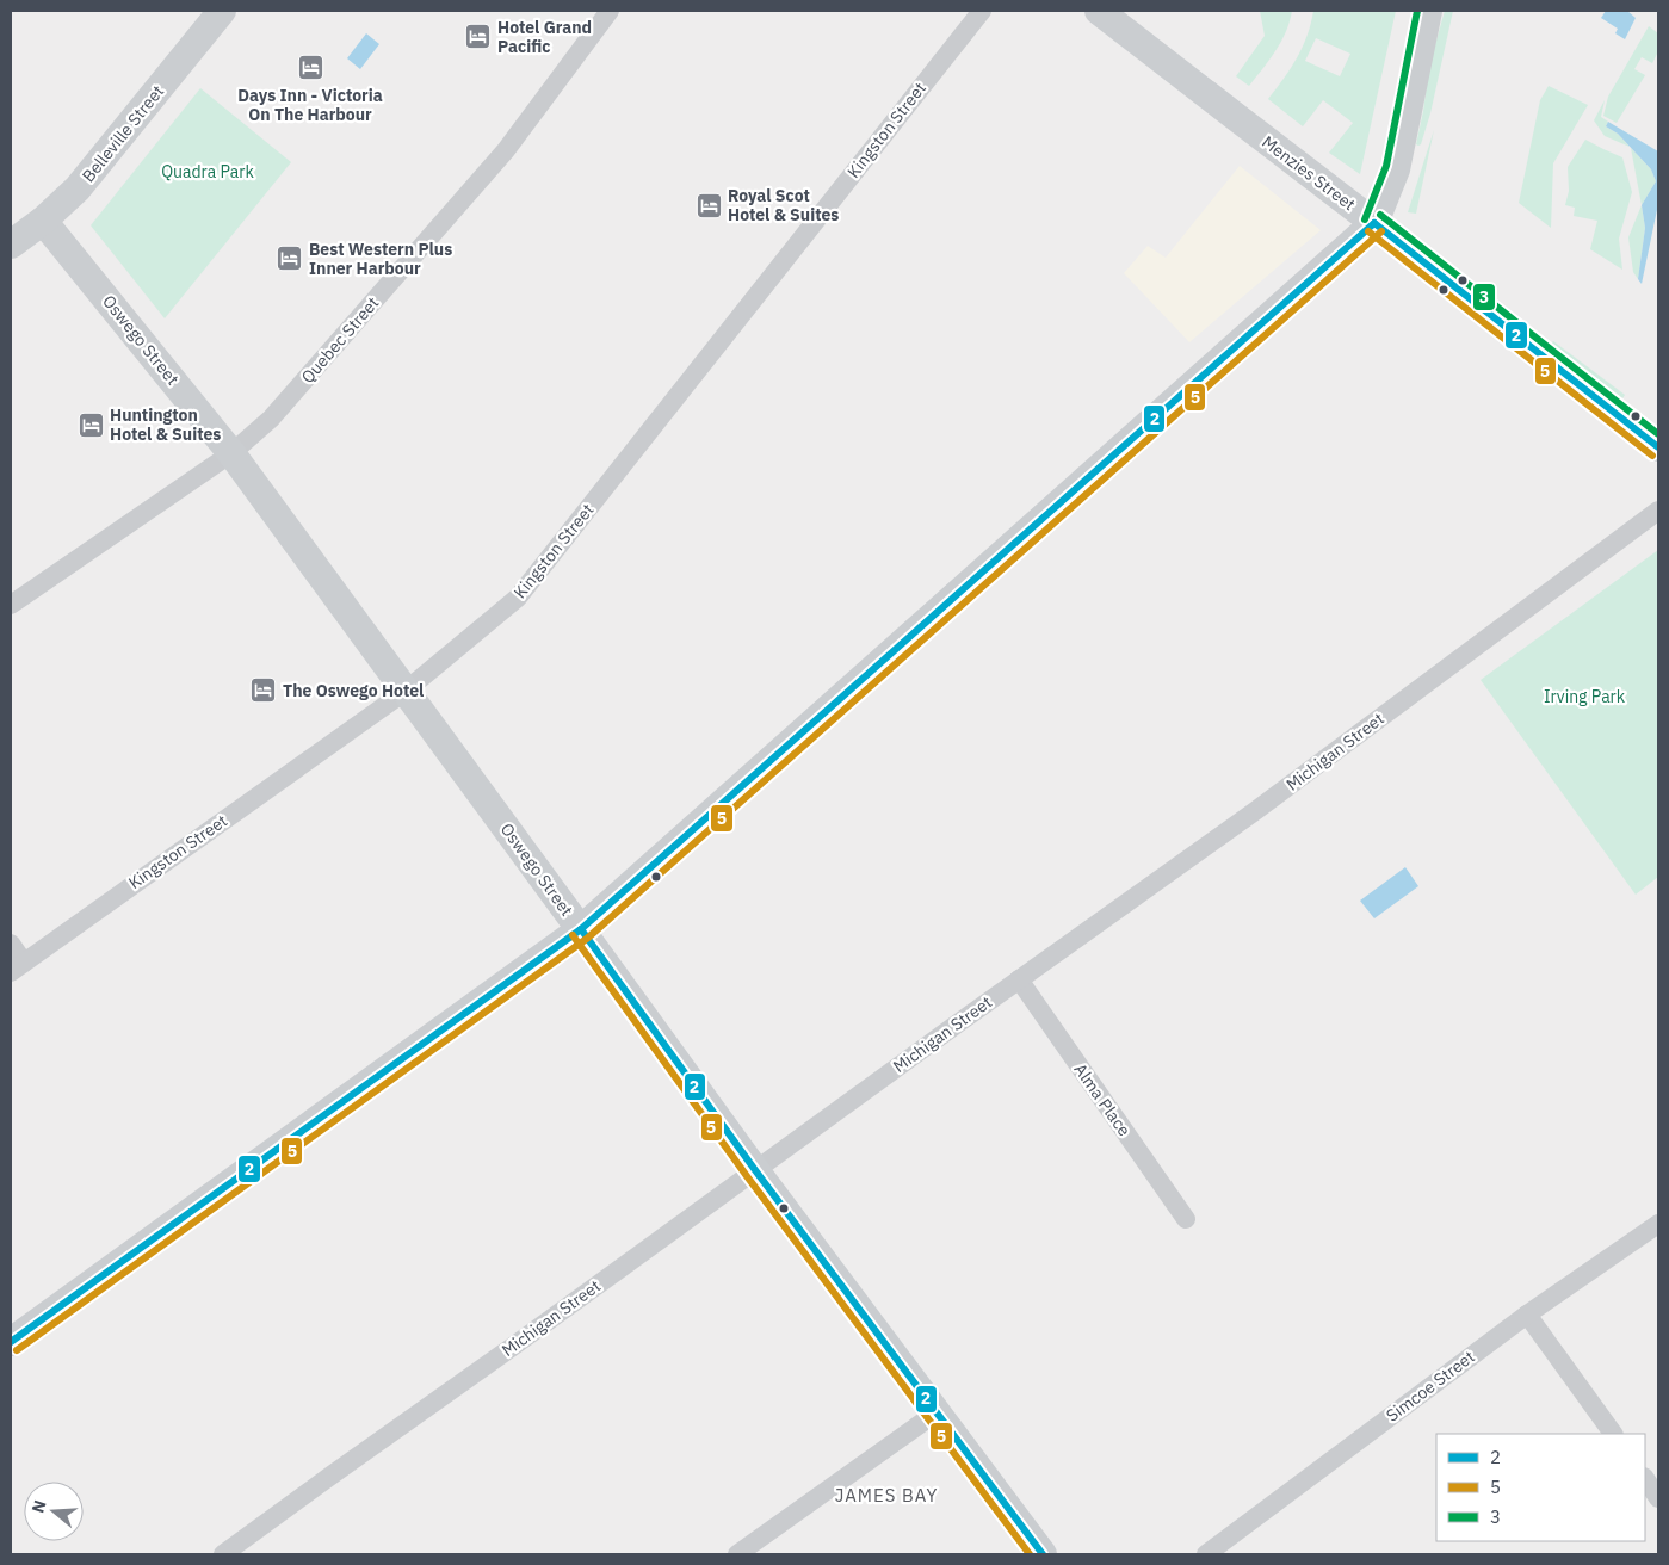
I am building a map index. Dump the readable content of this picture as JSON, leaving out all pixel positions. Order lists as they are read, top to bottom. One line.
{"streets":{"street":["Kingston Street","Belleville Street","Menzies Street","Oswego Street","Quebec Street","Michigan Street","Alma Place","Simcoe Street"]},"crossings":[["Kingston Street","Oswego Street"],["Belleville Street","Oswego Street"],["Oswego Street","Quebec Street"],["Oswego Street","Michigan Street"],["Michigan Street","Alma Place"]],"districts":["JAMES BAY"],"parks":["Quadra Park","Irving Park"],"places":{"hotel":["Hotel Grand Pacific","Days Inn - Victoria On The Harbour","Royal Scot Hotel & Suites","Best Western Plus Inner Harbour","Huntington Hotel & Suites","The Oswego Hotel"]},"lines":["transit line 3","transit line 2","transit line 5"],"legend":["2","5","3"],"north":"left"}
